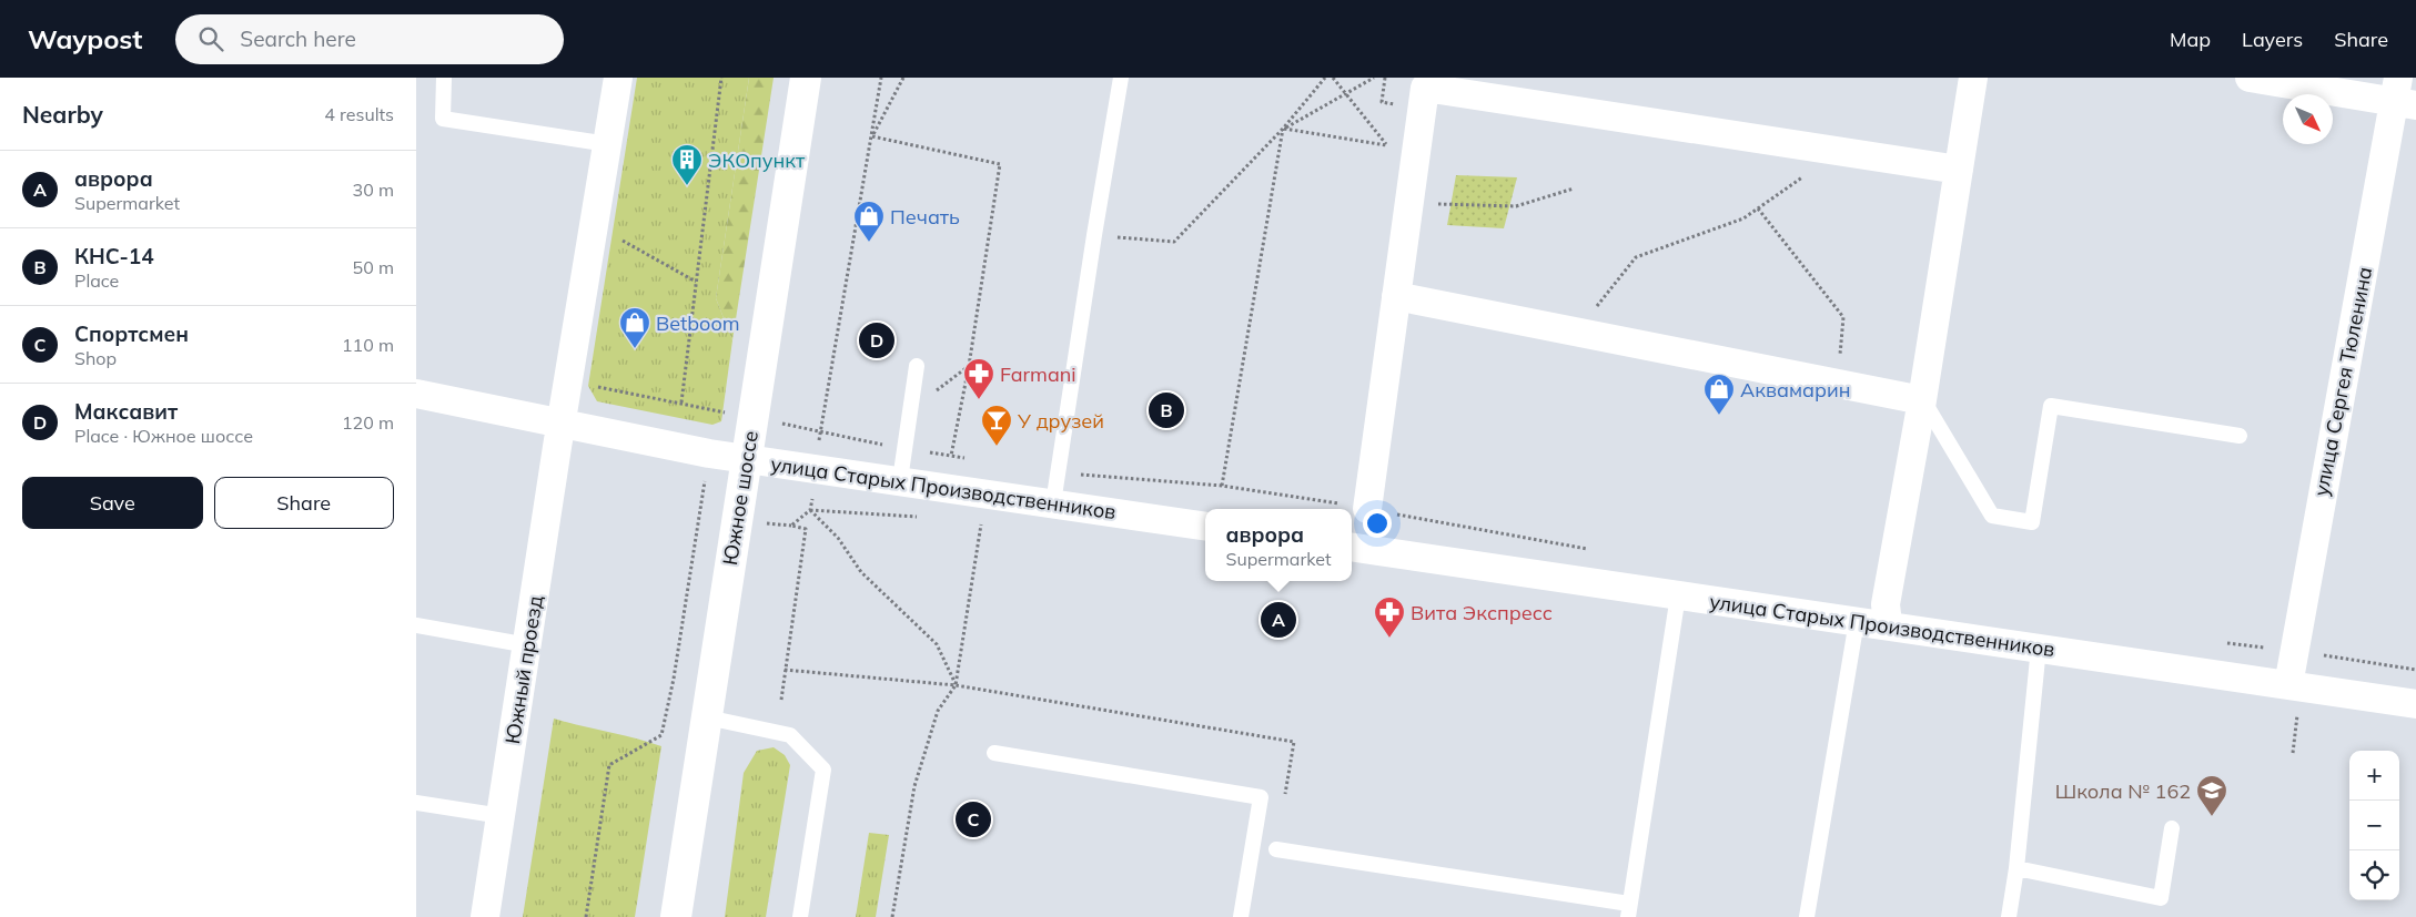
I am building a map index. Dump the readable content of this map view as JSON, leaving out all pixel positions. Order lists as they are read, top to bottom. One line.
{"streets":{"main road":["Южное шоссе"],"street":["улица Сергея Тюленина","улица Старых Производственников","Южный проезд"]},"crossings":[["улица Сергея Тюленина","улица Старых Производственников"],["улица Старых Производственников","Южное шоссе"],["улица Старых Производственников","Южный проезд"]],"places":{"building":["ЭКОпункт"],"shop":["Печать","Betboom","Аквамарин"],"pharmacy":["Farmani","Вита Экспресс"],"bar":["У друзей"],"school or university":["Школа № 162"]},"north":"bottom right","page":{"header":"Waypost","search":"Search here","nav":["Map","Layers","Share"],"heading":["Nearby","4 results"],"list":[{"mark":"A","name":"аврора","note":"Supermarket","value":"30 m"},{"mark":"B","name":"КНС-14","note":"Place","value":"50 m"},{"mark":"C","name":"Спортсмен","note":"Shop","value":"110 m"},{"mark":"D","name":"Максавит","note":"Place · Южное шоссе","value":"120 m"}],"pins":["D","B","A","C"],"buttons":["Save","Share"],"popup":["аврора","Supermarket"],"map_buttons":["+","−"]}}
